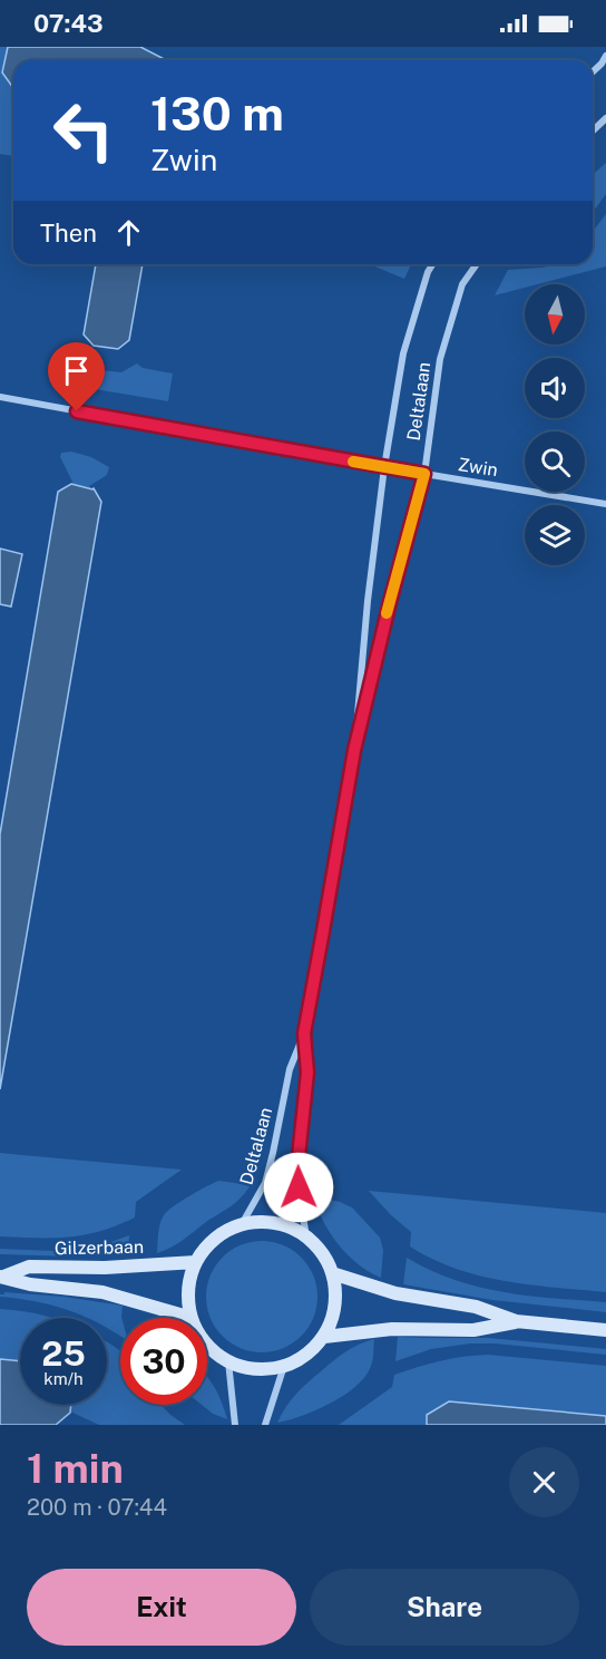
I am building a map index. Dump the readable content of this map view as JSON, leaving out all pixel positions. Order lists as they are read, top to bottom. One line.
{"streets":{"street":["Deltalaan","Zwin","Gilzerbaan"]},"crossings":[["Deltalaan","Zwin"]],"north":"bottom","page":{"status":"07:43","turn":["130 m","Zwin"],"then":"Then","speed":"25 km/h","limit":"30","heading":["1 min","200 m · 07:44"],"buttons":["Exit","Share"]}}
